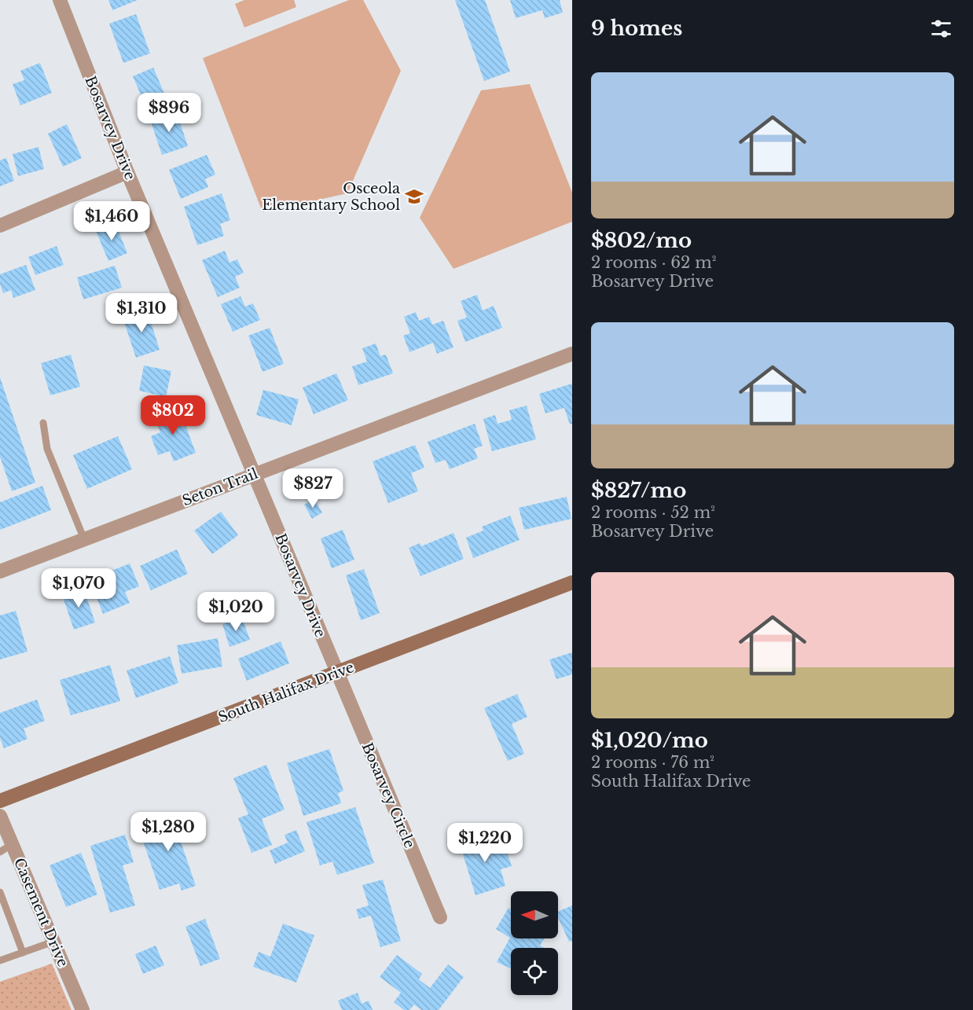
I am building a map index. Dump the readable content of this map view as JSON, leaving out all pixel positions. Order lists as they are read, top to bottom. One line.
{"streets":{"street":["Bosarvey Drive","Seton Trail","South Halifax Drive","Bosarvey Circle","Casement Drive"]},"crossings":[["Bosarvey Drive","Seton Trail"],["Bosarvey Drive","South Halifax Drive"],["Bosarvey Drive","Bosarvey Circle"],["South Halifax Drive","Bosarvey Circle"]],"places":{"school or university":["Osceola Elementary School"]},"north":"left","page":{"heading":"9 homes","list":[{"name":"$802/mo","note":"2 rooms · 62 m² · Bosarvey Drive"},{"name":"$827/mo","note":"2 rooms · 52 m² · Bosarvey Drive"},{"name":"$1,020/mo","note":"2 rooms · 76 m² · South Halifax Drive"}],"price":["$896","$1,460","$1,310","$802","$827","$1,070","$1,020","$1,280","$1,220"]}}
